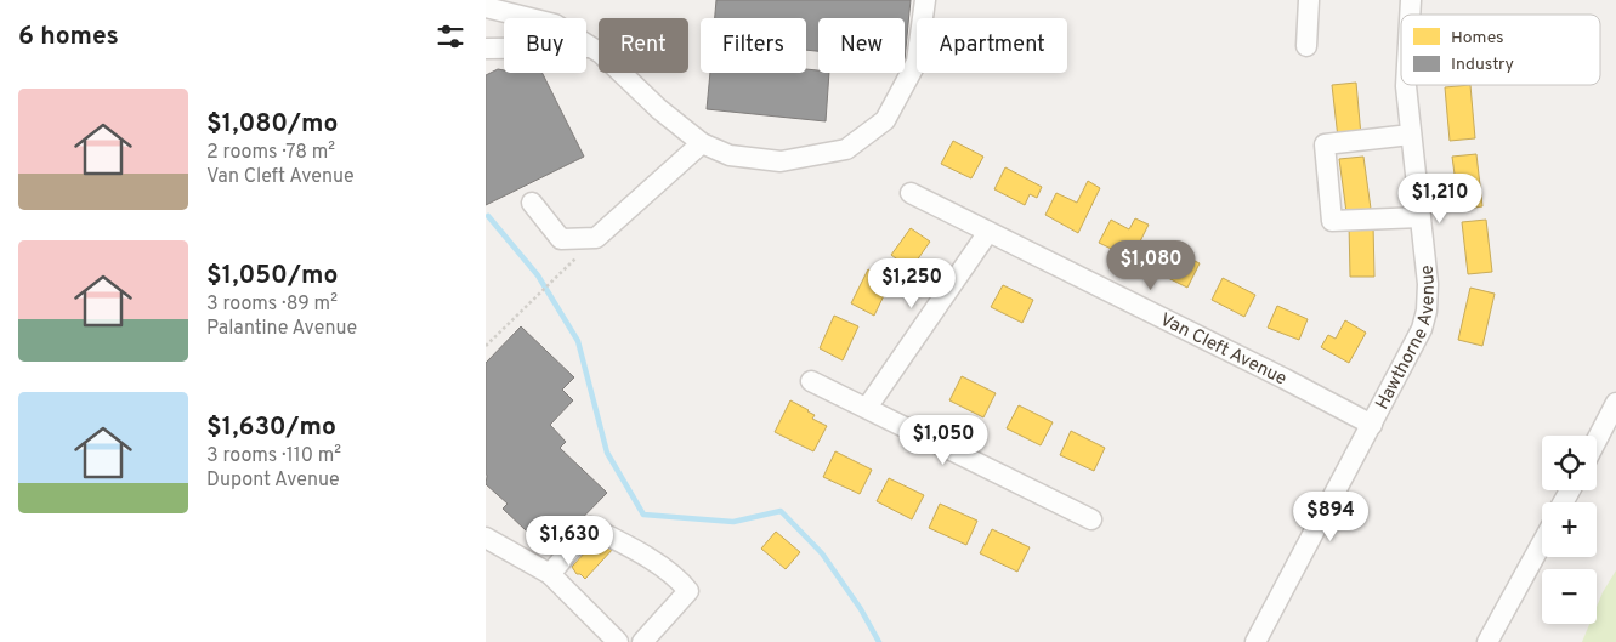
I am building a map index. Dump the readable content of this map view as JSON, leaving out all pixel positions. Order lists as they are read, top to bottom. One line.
{"streets":{"street":["Hawthorne Avenue","Van Cleft Avenue"]},"crossings":[["Hawthorne Avenue","Van Cleft Avenue"]],"legend":["Homes","Industry"],"page":{"heading":"6 homes","chip":["Buy","Rent","Filters","New","Apartment"],"list":[{"name":"$1,080/mo","note":"2 rooms · 78 m² · Van Cleft Avenue"},{"name":"$1,050/mo","note":"3 rooms · 89 m² · Palantine Avenue"},{"name":"$1,630/mo","note":"3 rooms · 110 m² · Dupont Avenue"}],"price":["$1,210","$1,080","$1,250","$1,050","$894","$1,630"],"map_buttons":["+","−"]}}
